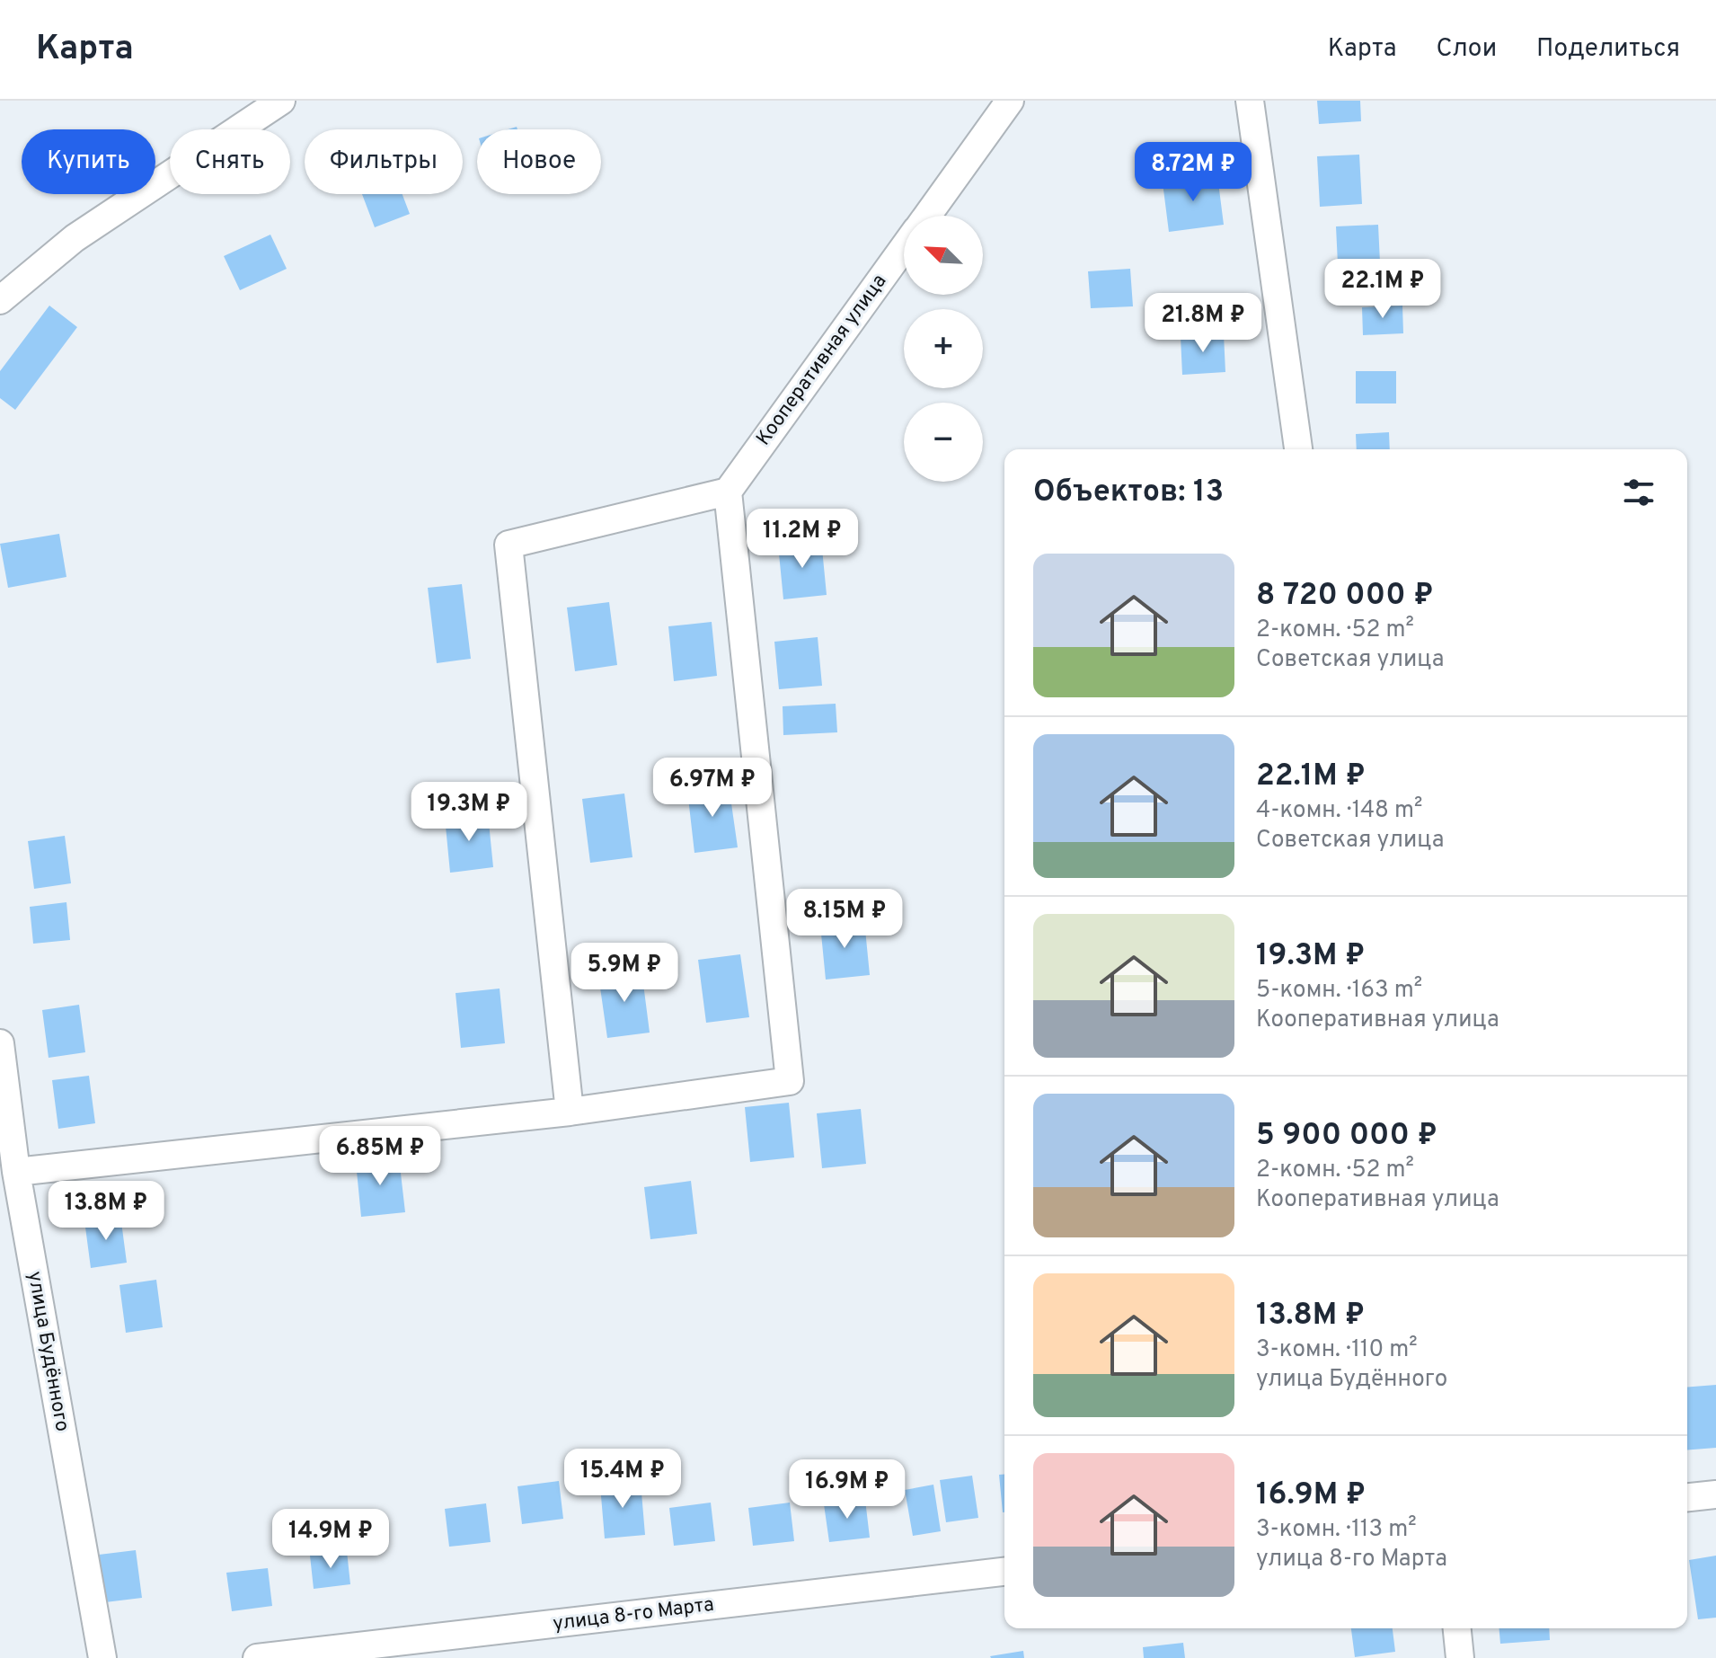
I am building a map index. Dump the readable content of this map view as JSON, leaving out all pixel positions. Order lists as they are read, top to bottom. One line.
{"streets":{"street":["Кооперативная улица","улица Будённого","улица 8-го Марта"]},"north":"top left","page":{"header":"Карта","nav":["Карта","Слои","Поделиться"],"chip":["Купить","Снять","Фильтры","Новое"],"price":["8.72M ₽","22.1M ₽","21.8M ₽","11.2M ₽","6.97M ₽","19.3M ₽","8.15M ₽","5.9M ₽","6.85M ₽","13.8M ₽","15.4M ₽","16.9M ₽","14.9M ₽"],"map_buttons":["+","−"],"heading":"Объектов: 13","list":[{"name":"8 720 000 ₽","note":"2-комн. · 52 m² · Советская улица"},{"name":"22.1M ₽","note":"4-комн. · 148 m² · Советская улица"},{"name":"19.3M ₽","note":"5-комн. · 163 m² · Кооперативная улица"},{"name":"5 900 000 ₽","note":"2-комн. · 52 m² · Кооперативная улица"},{"name":"13.8M ₽","note":"3-комн. · 110 m² · улица Будённого"},{"name":"16.9M ₽","note":"3-комн. · 113 m² · улица 8-го Марта"}]}}
